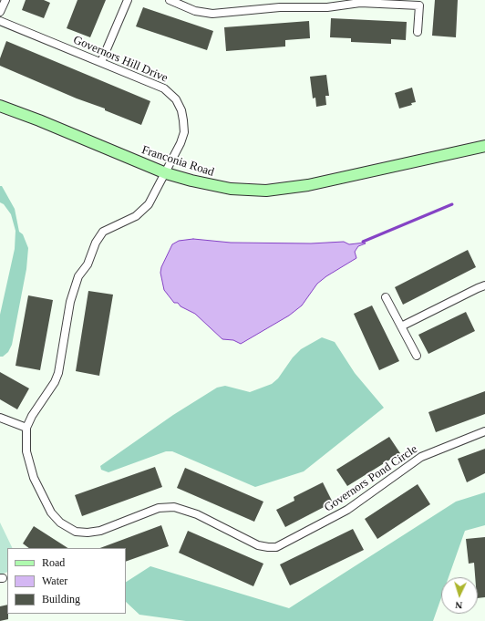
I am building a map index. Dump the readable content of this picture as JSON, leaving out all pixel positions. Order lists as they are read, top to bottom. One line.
{"streets":{"main road":["Franconia Road"],"street":["Governors Hill Drive","Governors Pond Circle"]},"crossings":[["Governors Hill Drive","Franconia Road"],["Governors Hill Drive","Governors Pond Circle"],["Franconia Road","Governors Pond Circle"]],"legend":["Road","Water","Building"],"north":"bottom"}
